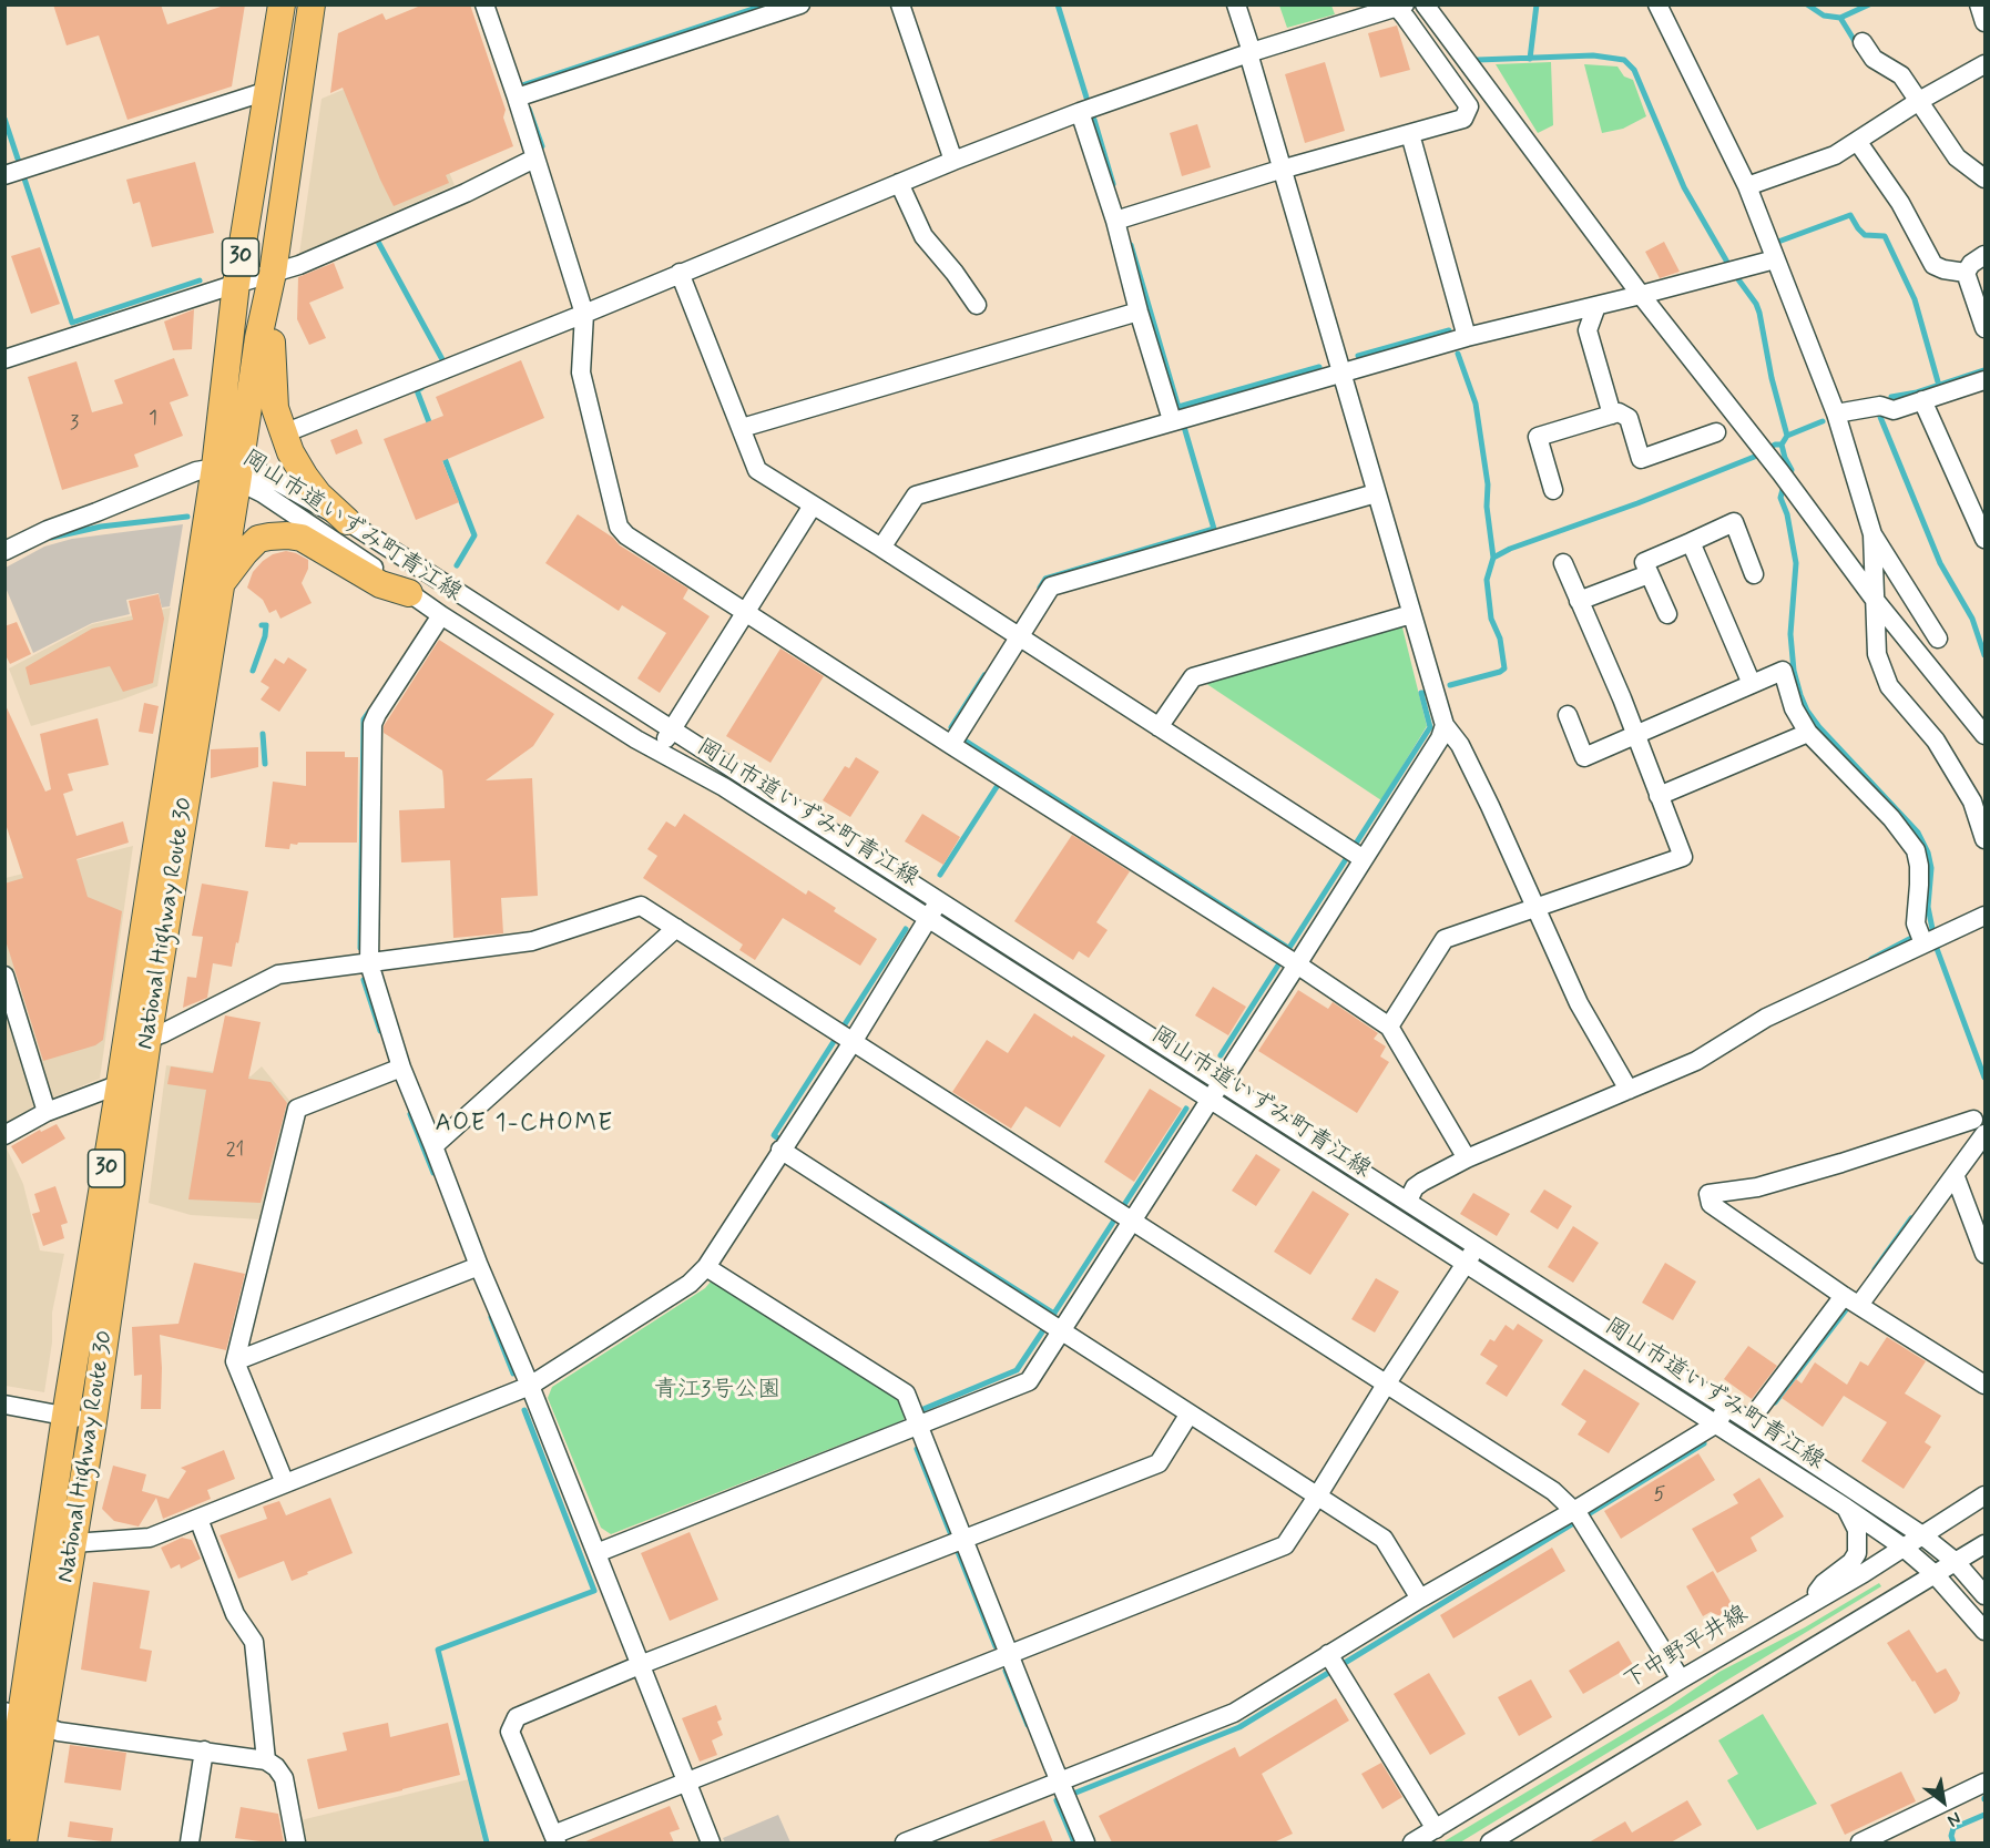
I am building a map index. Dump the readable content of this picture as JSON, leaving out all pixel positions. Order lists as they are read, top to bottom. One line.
{"streets":{"highway":["30","National Highway Route 30"],"street":["岡山市道いずみ町青江線","下中野平井線"]},"crossings":[["岡山市道いずみ町青江線","National Highway Route 30"],["岡山市道いずみ町青江線","下中野平井線"]],"districts":["AOE 1-CHOME"],"parks":["青江3号公園"],"house_numbers":["1","3","21","5"],"north":"bottom right"}
